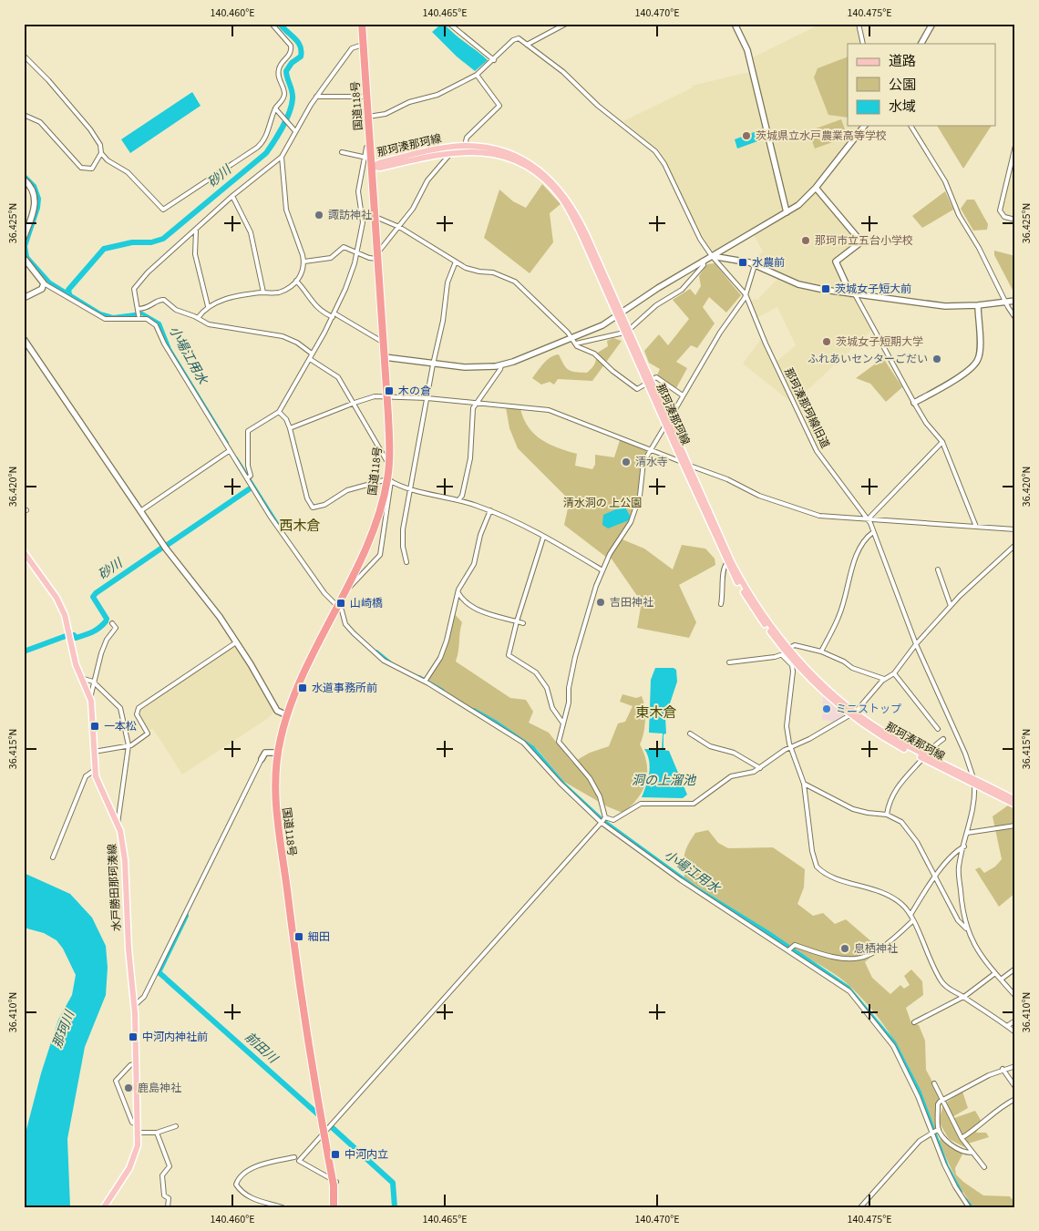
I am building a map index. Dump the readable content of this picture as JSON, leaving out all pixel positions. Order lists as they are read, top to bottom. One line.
{"streets":{"highway":["国道118号"],"main road":["那珂湊那珂線","水戸勝田那珂湊線"],"street":["那珂湊那珂線旧道"]},"crossings":[["国道118号","那珂湊那珂線"],["那珂湊那珂線","那珂湊那珂線旧道"]],"districts":["西木倉","東木倉"],"water":["砂川","小場江用水","洞の上溜池","那珂川","前田川"],"parks":["清水洞の 上公園"],"places":{"other":["茨城県立水戸農業高等学校","諏訪神社","那珂市立五台小学校","茨城女子短期大学","ふれあいセンターごだい","清水寺","吉田神社","ミニストップ","息栖神社","鹿島神社"],"transit":["水農前","茨城女子短大前","木の倉","山崎橋","水道事務所前","一本松","細田","中河内神社前","中河内立"]},"legend":["道路","公園","水域"],"coordinates":["140.460°E","140.465°E","140.470°E","140.475°E","36.425°N","36.420°N","36.415°N","36.410°N"]}
